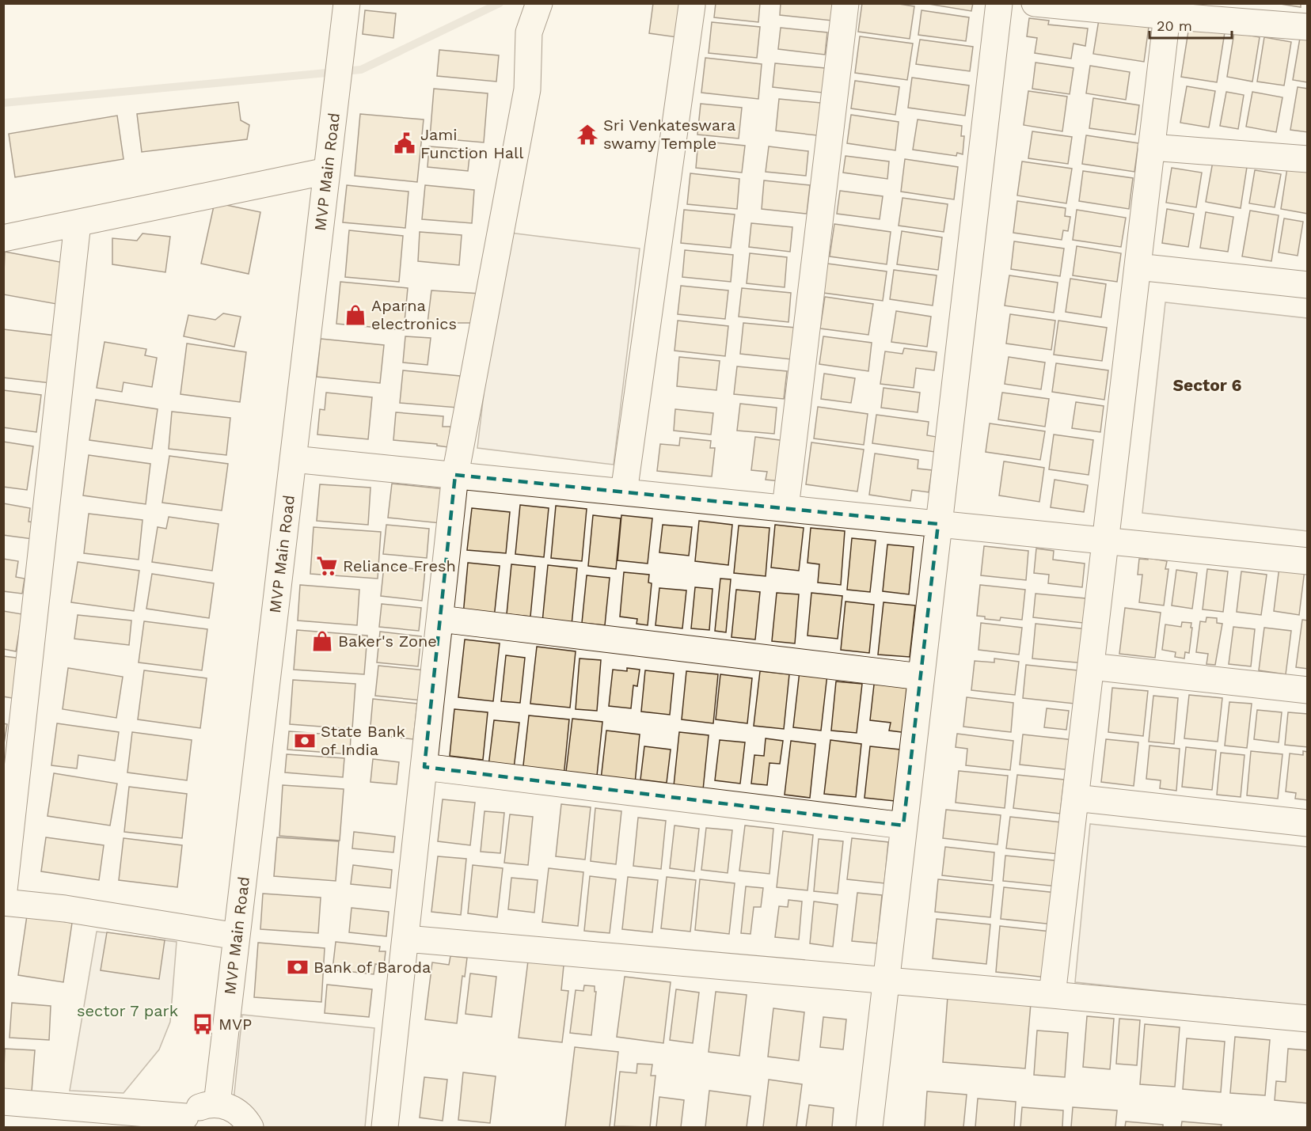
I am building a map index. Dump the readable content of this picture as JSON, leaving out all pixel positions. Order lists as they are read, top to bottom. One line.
{"streets":{"street":["MVP Main Road"]},"districts":["Sector 6"],"parks":["sector 7 park"],"places":{"temple":["Sri Venkateswara swamy Temple"],"public building":["Jami Function Hall"],"shop":["Aparna electronics","Baker's Zone"],"supermarket":["Reliance Fresh"],"bank":["State Bank of India","Bank of Baroda"],"bus stop":["MVP"]},"scale_bar":"20 m"}
